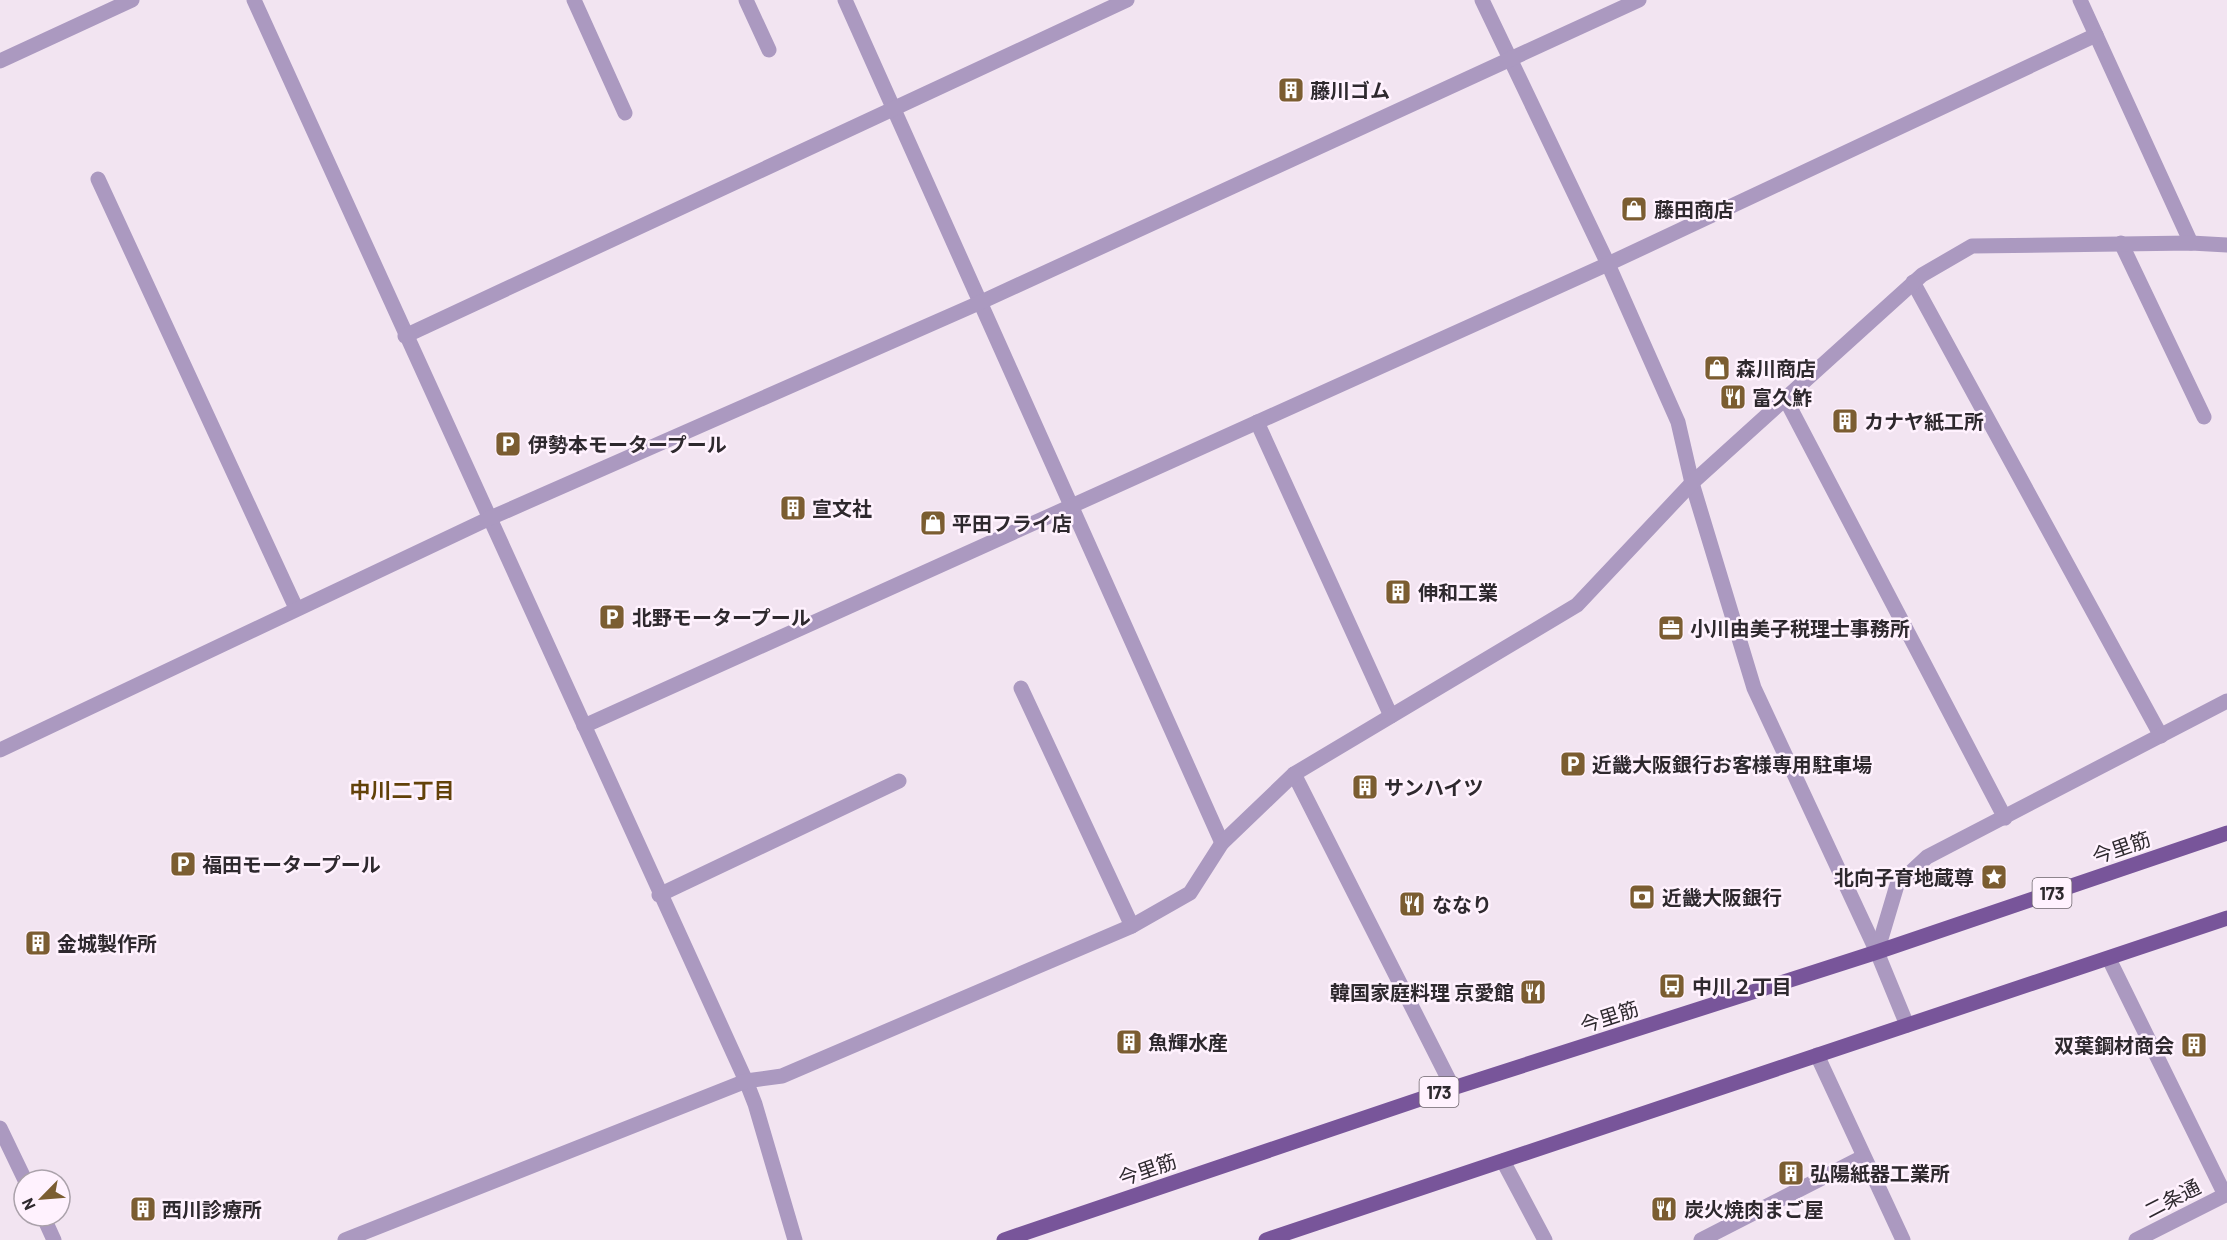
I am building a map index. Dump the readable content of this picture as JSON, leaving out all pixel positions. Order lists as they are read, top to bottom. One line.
{"streets":{"main road":["今里筋","173"],"street":["二条通"]},"districts":["中川二丁目"],"places":{"building":["藤川ゴム","カナヤ紙工所","宣文社","伸和工業","サンハイツ","金城製作所","魚輝水産","双葉鋼材商会","弘陽紙器工業所","西川診療所"],"shop":["藤田商店","森川商店","平田フライ店"],"restaurant":["富久鮓","ななり","韓国家庭料理 京愛館","炭火焼肉まご屋"],"parking":["伊勢本モータープール","北野モータープール","近畿大阪銀行お客様専用駐車場","福田モータープール"],"office":["小川由美子税理士事務所"],"place":["北向子育地蔵尊"],"bank":["近畿大阪銀行"],"bus stop":["中川２丁目"]},"north":"bottom left"}
